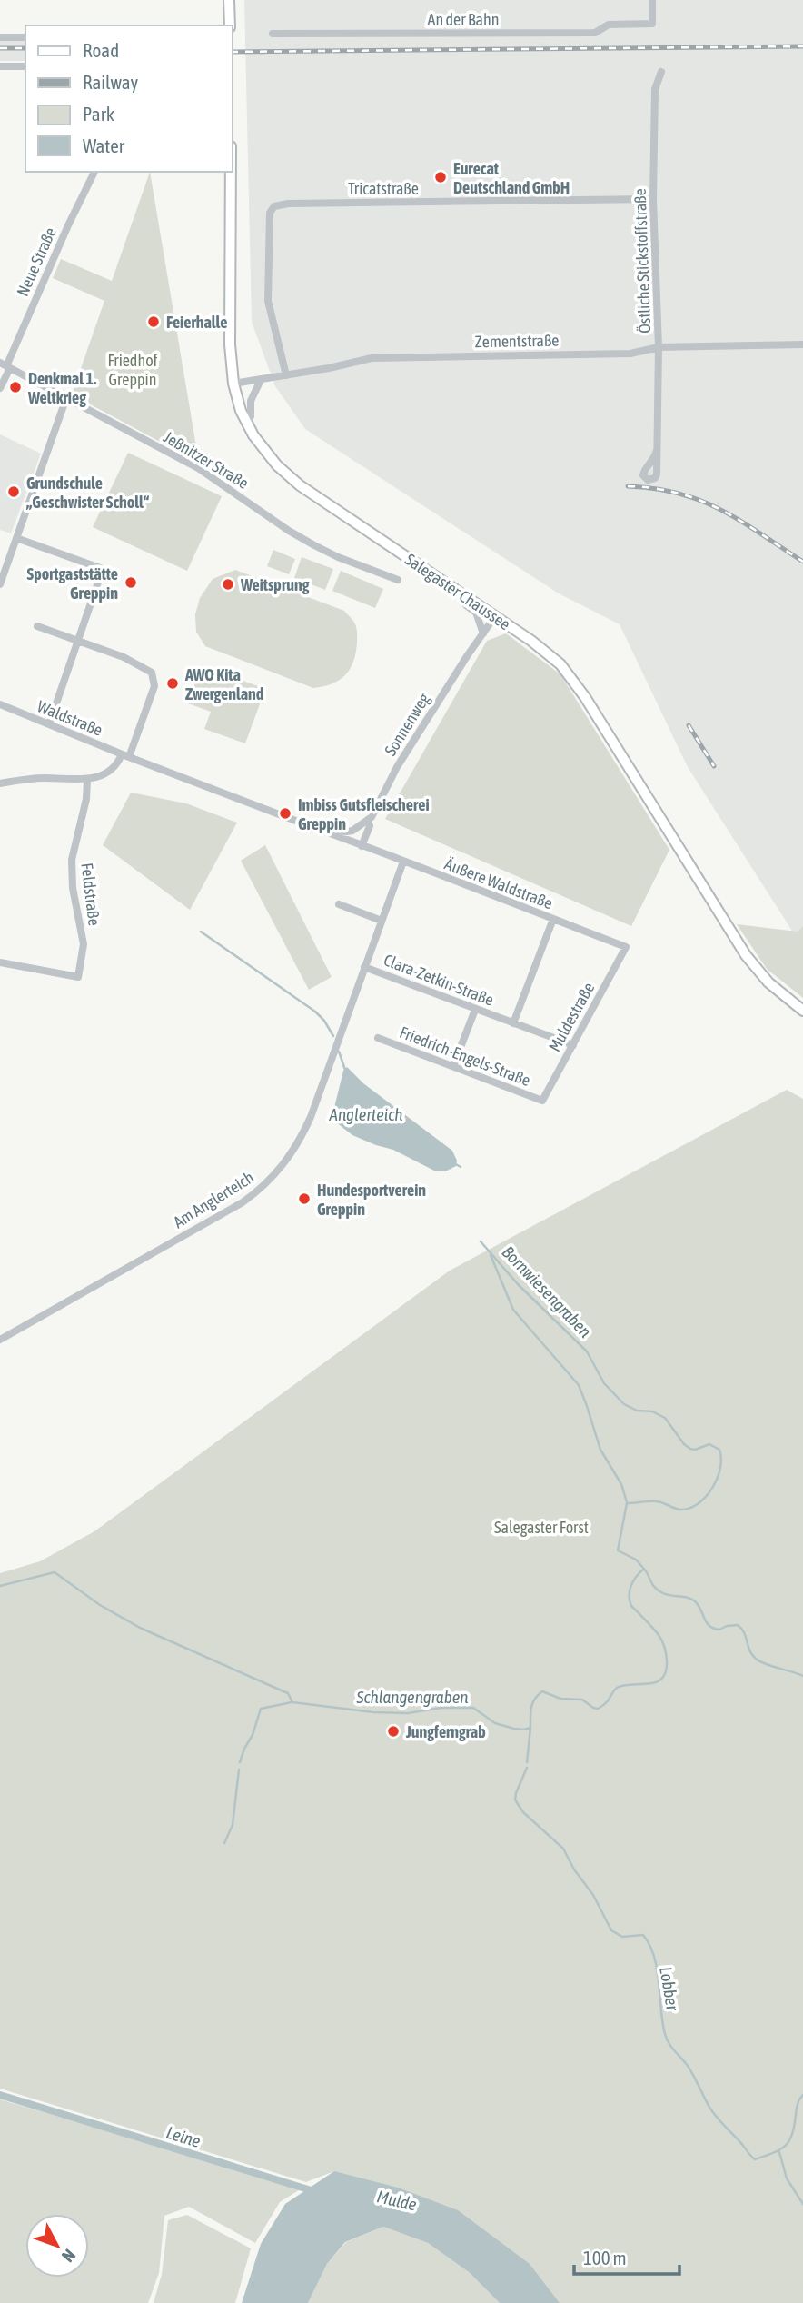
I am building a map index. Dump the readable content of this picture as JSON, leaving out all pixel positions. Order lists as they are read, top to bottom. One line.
{"streets":{"main road":["Salegaster Chaussee"],"street":["An der Bahn","Tricatstraße","Östliche Stickstoffstraße","Neue Straße","Zementstraße","Jeßnitzer Straße","Waldstraße","Sonnenweg","Äußere Waldstraße","Feldstraße","Clara-Zetkin-Straße","Muldestraße","Friedrich-Engels-Straße","Am Anglerteich"]},"crossings":[["Tricatstraße","Östliche Stickstoffstraße"],["Tricatstraße","Zementstraße"],["Östliche Stickstoffstraße","Zementstraße"],["Neue Straße","Jeßnitzer Straße"],["Zementstraße","Salegaster Chaussee"],["Salegaster Chaussee","Sonnenweg"],["Waldstraße","Äußere Waldstraße"],["Äußere Waldstraße","Clara-Zetkin-Straße"],["Äußere Waldstraße","Muldestraße"],["Clara-Zetkin-Straße","Muldestraße"],["Clara-Zetkin-Straße","Am Anglerteich"],["Muldestraße","Friedrich-Engels-Straße"]],"water":["Anglerteich","Bornwiesengraben","Schlangengraben","Lobber","Leine","Mulde"],"parks":["Friedhof Greppin","Salegaster Forst"],"places":["Eurecat Deutschland GmbH","Feierhalle","Denkmal 1. Weltkrieg","Grundschule „Geschwister Scholl“","Sportgaststätte Greppin","Weitsprung","AWO Kita Zwergenland","Imbiss Gutsfleischerei Greppin","Hundesportverein Greppin","Jungferngrab"],"legend":["Road","Railway","Park","Water"],"scale_bar":"100 m","north":"bottom right"}
